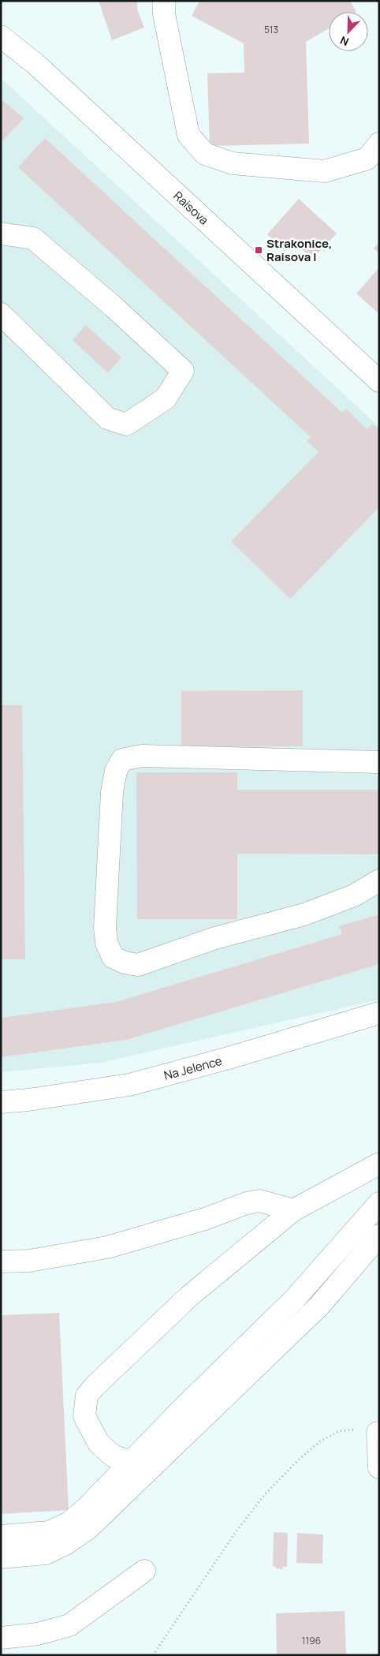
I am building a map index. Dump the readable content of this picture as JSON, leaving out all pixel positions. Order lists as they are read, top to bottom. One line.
{"streets":{"street":["Raisova","Na Jelence"]},"places":{"transit":["Strakonice, Raisova I"]},"house_numbers":["513","1196"],"north":"bottom left"}
